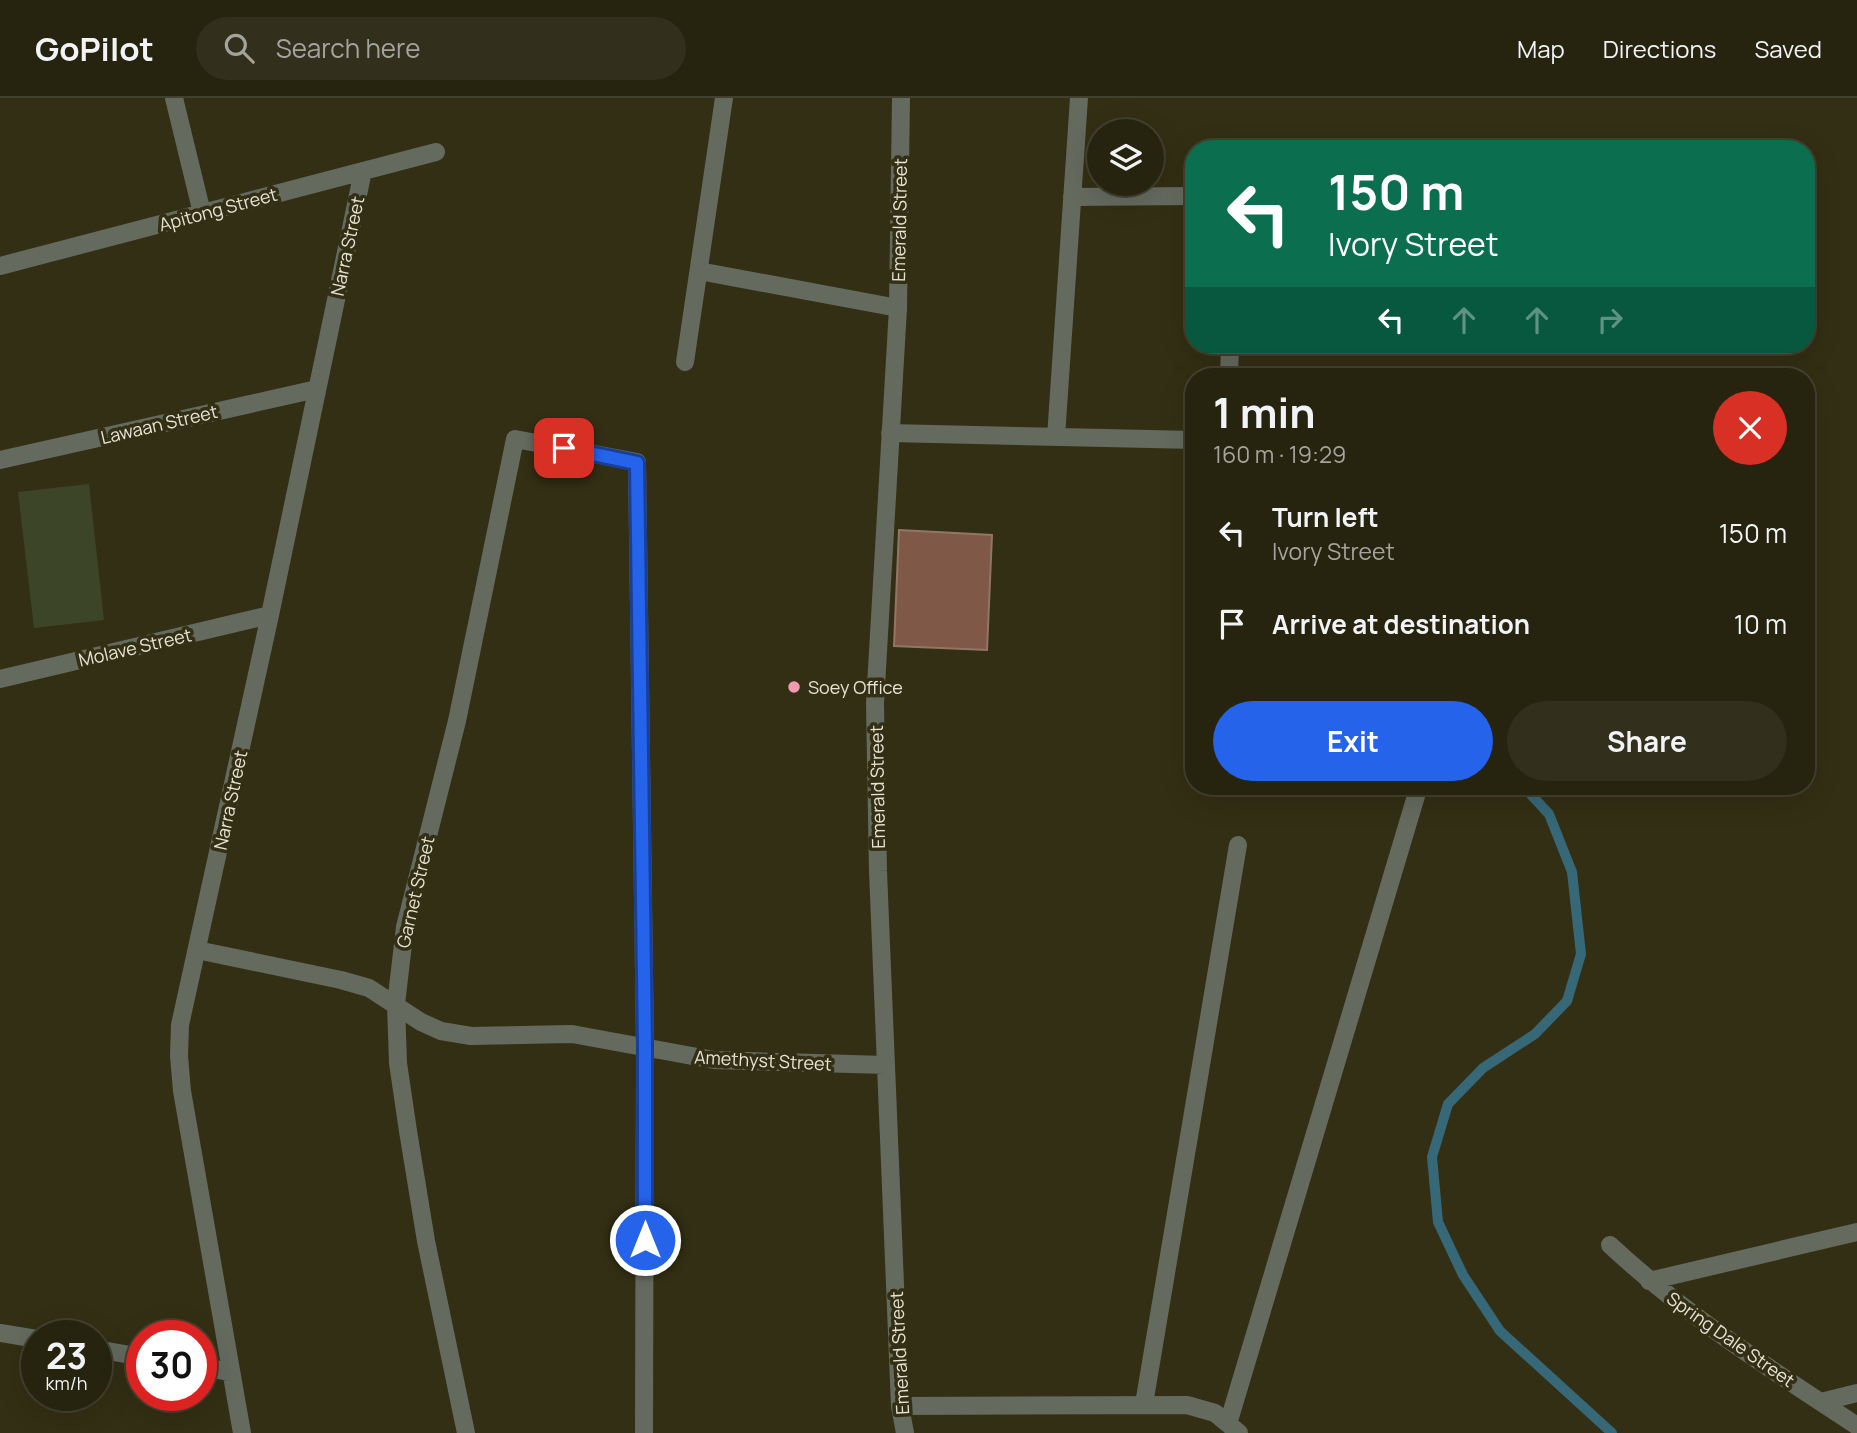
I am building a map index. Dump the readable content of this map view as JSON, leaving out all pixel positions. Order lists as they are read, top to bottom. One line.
{"streets":{"street":["Apitong Street","Emerald Street","Narra Street","Lawaan Street","Molave Street","Garnet Street","Amethyst Street","Spring Dale Street"]},"crossings":[["Apitong Street","Narra Street"],["Emerald Street","Amethyst Street"],["Narra Street","Lawaan Street"],["Narra Street","Molave Street"],["Narra Street","Amethyst Street"],["Garnet Street","Amethyst Street"]],"places":["Soey Office"],"page":{"header":"GoPilot","search":"Search here","nav":["Map","Directions","Saved"],"turn":["150 m","Ivory Street"],"heading":["1 min","160 m · 19:29"],"list":[{"name":"Turn left","note":"Ivory Street","value":"150 m"},{"name":"Arrive at destination","value":"10 m"}],"buttons":["Exit","Share"],"speed":"23 km/h","limit":"30"}}
